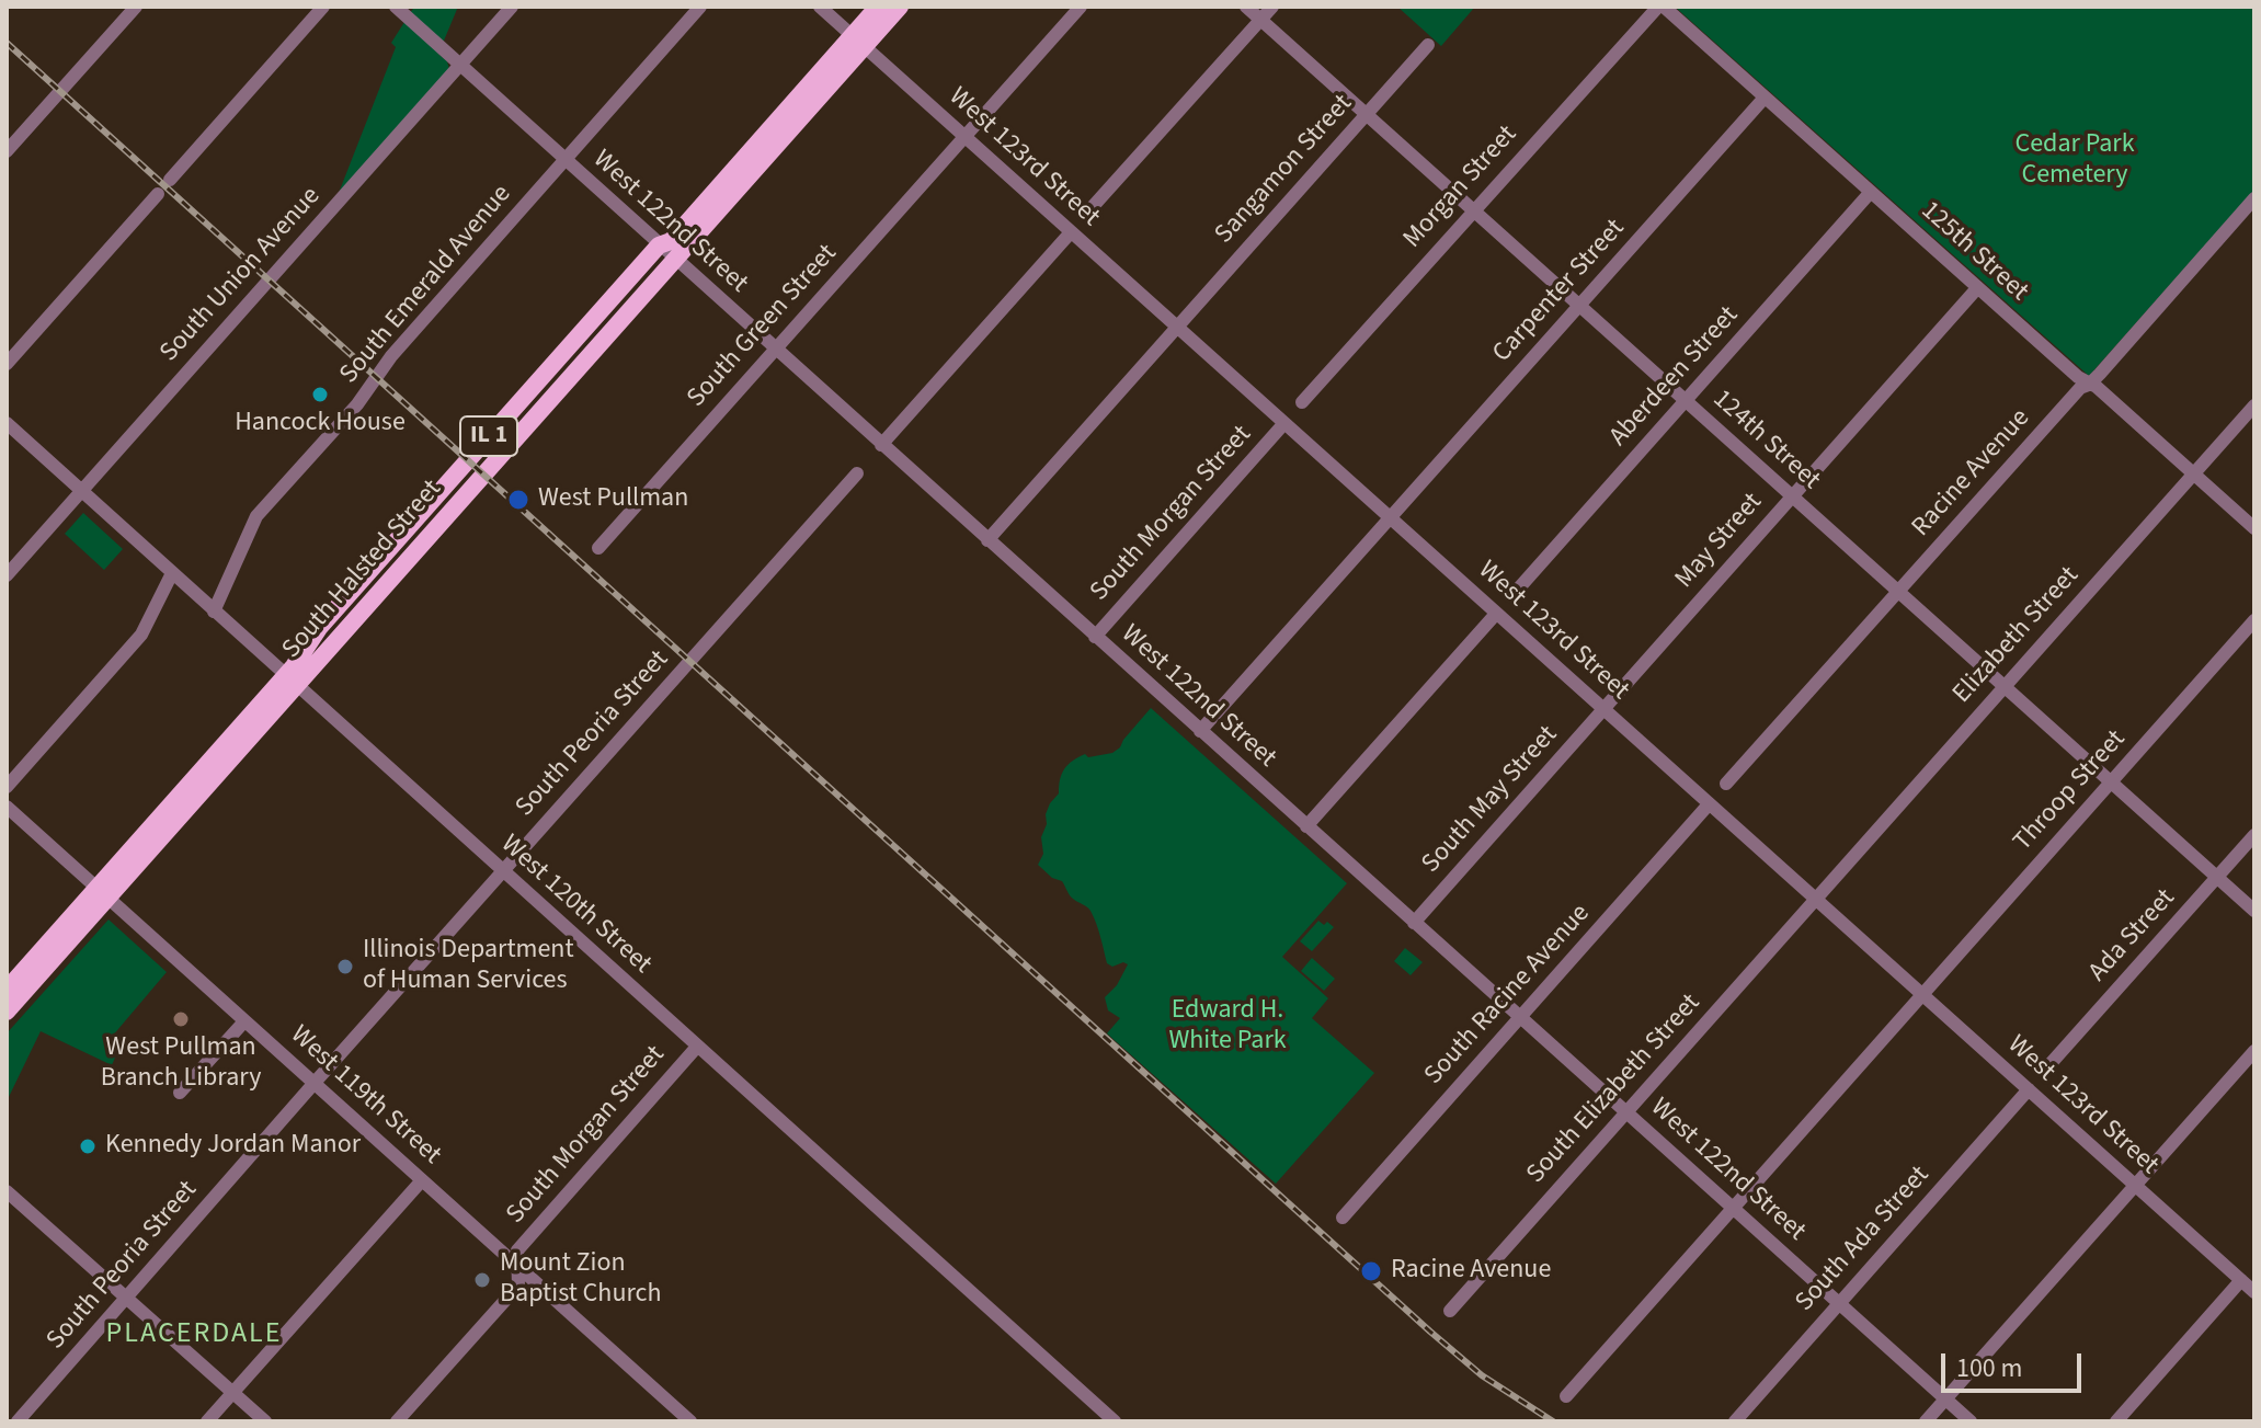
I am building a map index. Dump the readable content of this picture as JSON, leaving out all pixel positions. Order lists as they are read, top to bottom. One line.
{"streets":{"main road":["IL 1","South Halsted Street"],"street":["West 123rd Street","Sangamon Street","Morgan Street","West 122nd Street","125th Street","South Union Avenue","South Emerald Avenue","Carpenter Street","South Green Street","Aberdeen Street","124th Street","Racine Avenue","South Morgan Street","May Street","Elizabeth Street","South Peoria Street","Throop Street","South May Street","West 120th Street","Ada Street","South Racine Avenue","South Elizabeth Street","West 119th Street","South Ada Street"]},"crossings":[["West 123rd Street","Sangamon Street"],["West 123rd Street","Carpenter Street"],["West 123rd Street","South Green Street"],["West 123rd Street","South Morgan Street"],["West 123rd Street","May Street"],["West 123rd Street","South Halsted Street"],["West 123rd Street","Elizabeth Street"],["West 123rd Street","Throop Street"],["West 123rd Street","South May Street"],["West 123rd Street","South Racine Avenue"],["West 123rd Street","South Elizabeth Street"],["West 123rd Street","South Ada Street"],["Sangamon Street","West 122nd Street"],["Sangamon Street","124th Street"],["Morgan Street","125th Street"],["Morgan Street","124th Street"],["West 122nd Street","South Union Avenue"],["West 122nd Street","South Emerald Avenue"],["West 122nd Street","Carpenter Street"],["West 122nd Street","South Green Street"],["West 122nd Street","South Morgan Street"],["West 122nd Street","South Halsted Street"],["West 122nd Street","Throop Street"],["West 122nd Street","South May Street"],["West 122nd Street","South Racine Avenue"],["West 122nd Street","South Elizabeth Street"],["West 122nd Street","South Ada Street"],["125th Street","Carpenter Street"],["125th Street","Aberdeen Street"],["125th Street","Racine Avenue"],["125th Street","May Street"],["125th Street","Elizabeth Street"],["South Union Avenue","West 120th Street"],["South Emerald Avenue","West 120th Street"],["Carpenter Street","124th Street"],["Aberdeen Street","124th Street"],["124th Street","Racine Avenue"],["124th Street","May Street"],["124th Street","Elizabeth Street"],["124th Street","Throop Street"],["124th Street","Ada Street"],["South Morgan Street","West 120th Street"],["South Morgan Street","West 119th Street"],["May Street","South May Street"],["South Halsted Street","West 120th Street"],["South Halsted Street","West 119th Street"],["Elizabeth Street","South Elizabeth Street"],["South Peoria Street","West 120th Street"],["South Peoria Street","West 119th Street"]],"districts":["PLACERDALE"],"parks":["Cedar Park Cemetery","Edward H. White Park"],"places":["Hancock House","West Pullman","Illinois Department of Human Services","West Pullman Branch Library","Kennedy Jordan Manor","Racine Avenue","Mount Zion Baptist Church"],"scale_bar":"100 m"}
